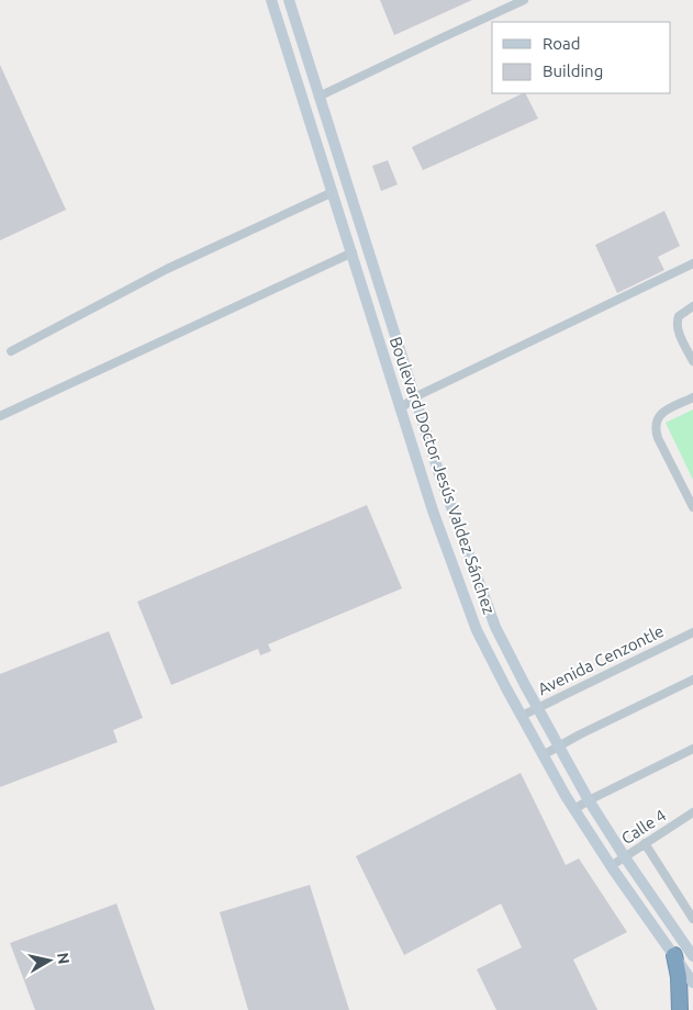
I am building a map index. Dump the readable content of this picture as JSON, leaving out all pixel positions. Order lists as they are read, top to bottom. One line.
{"streets":{"main road":["Boulevard Doctor Jesús Valdez Sánchez"],"street":["Avenida Cenzontle","Calle 4"]},"crossings":[["Boulevard Doctor Jesús Valdez Sánchez","Avenida Cenzontle"],["Boulevard Doctor Jesús Valdez Sánchez","Calle 4"]],"legend":["Road","Building"],"north":"right"}
